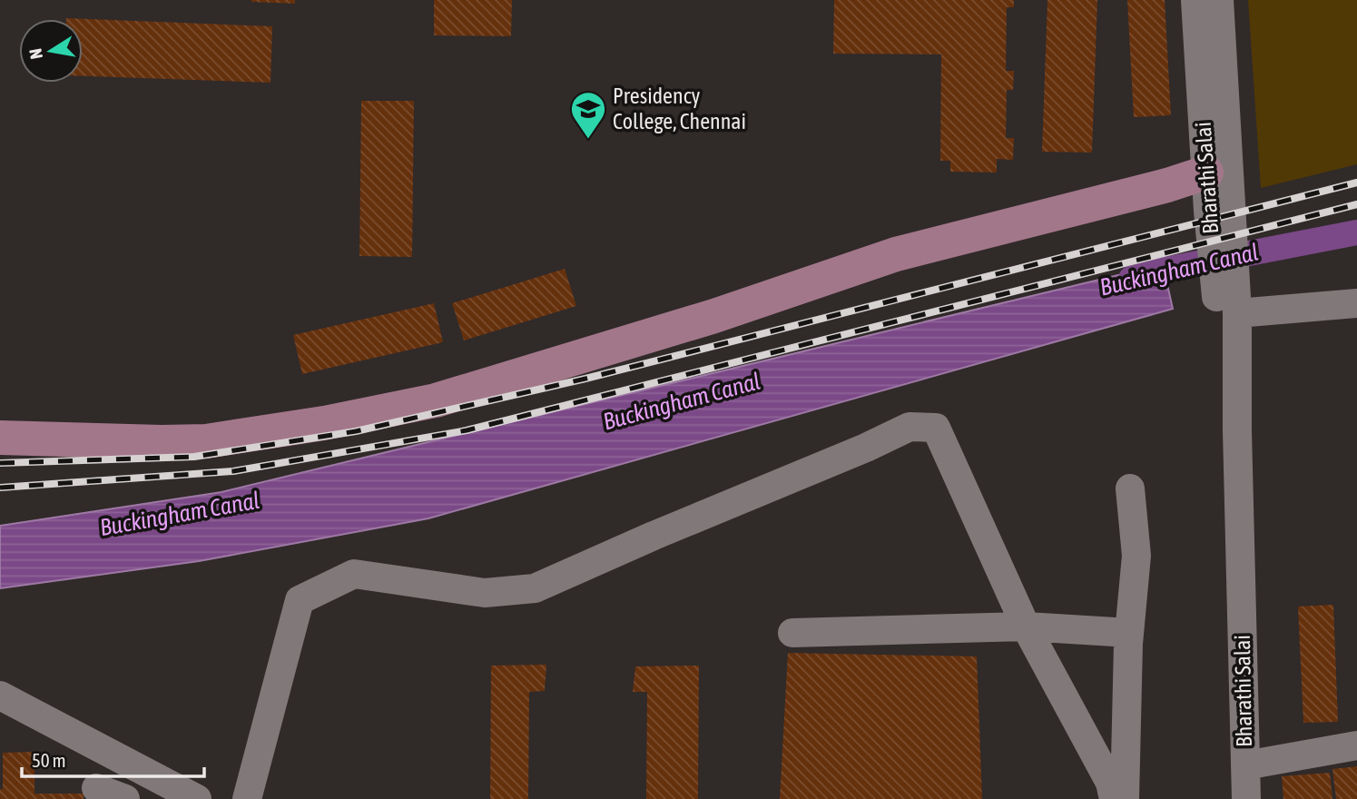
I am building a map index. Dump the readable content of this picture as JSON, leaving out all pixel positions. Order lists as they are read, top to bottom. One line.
{"streets":{"street":["Bharathi Salai"]},"water":["Buckingham Canal"],"places":{"school or university":["Presidency College, Chennai"]},"scale_bar":"50 m","north":"left"}
